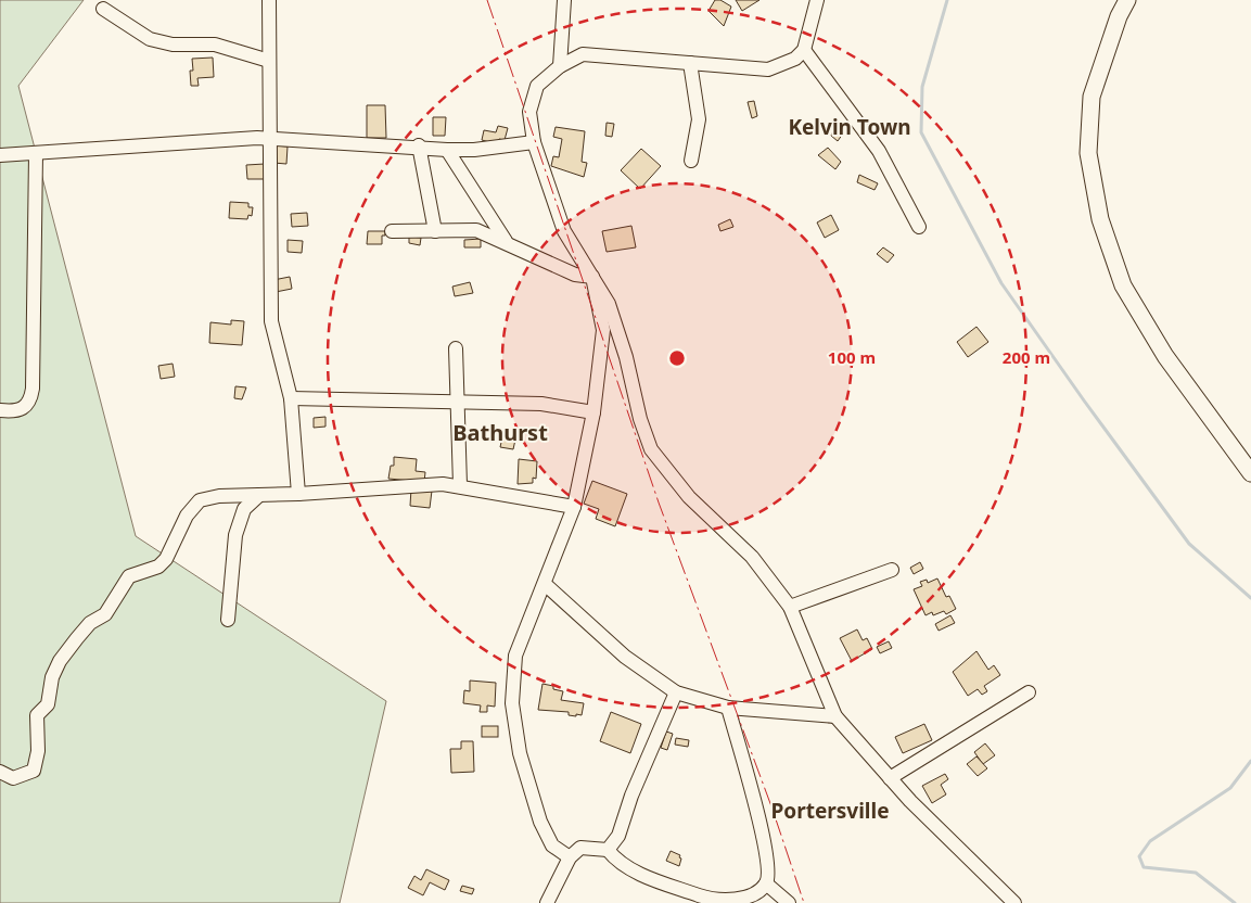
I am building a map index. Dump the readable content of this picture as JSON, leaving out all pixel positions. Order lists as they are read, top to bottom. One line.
{"districts":["Kelvin Town","Bathurst","Portersville"],"rings":["100 m","200 m"]}
